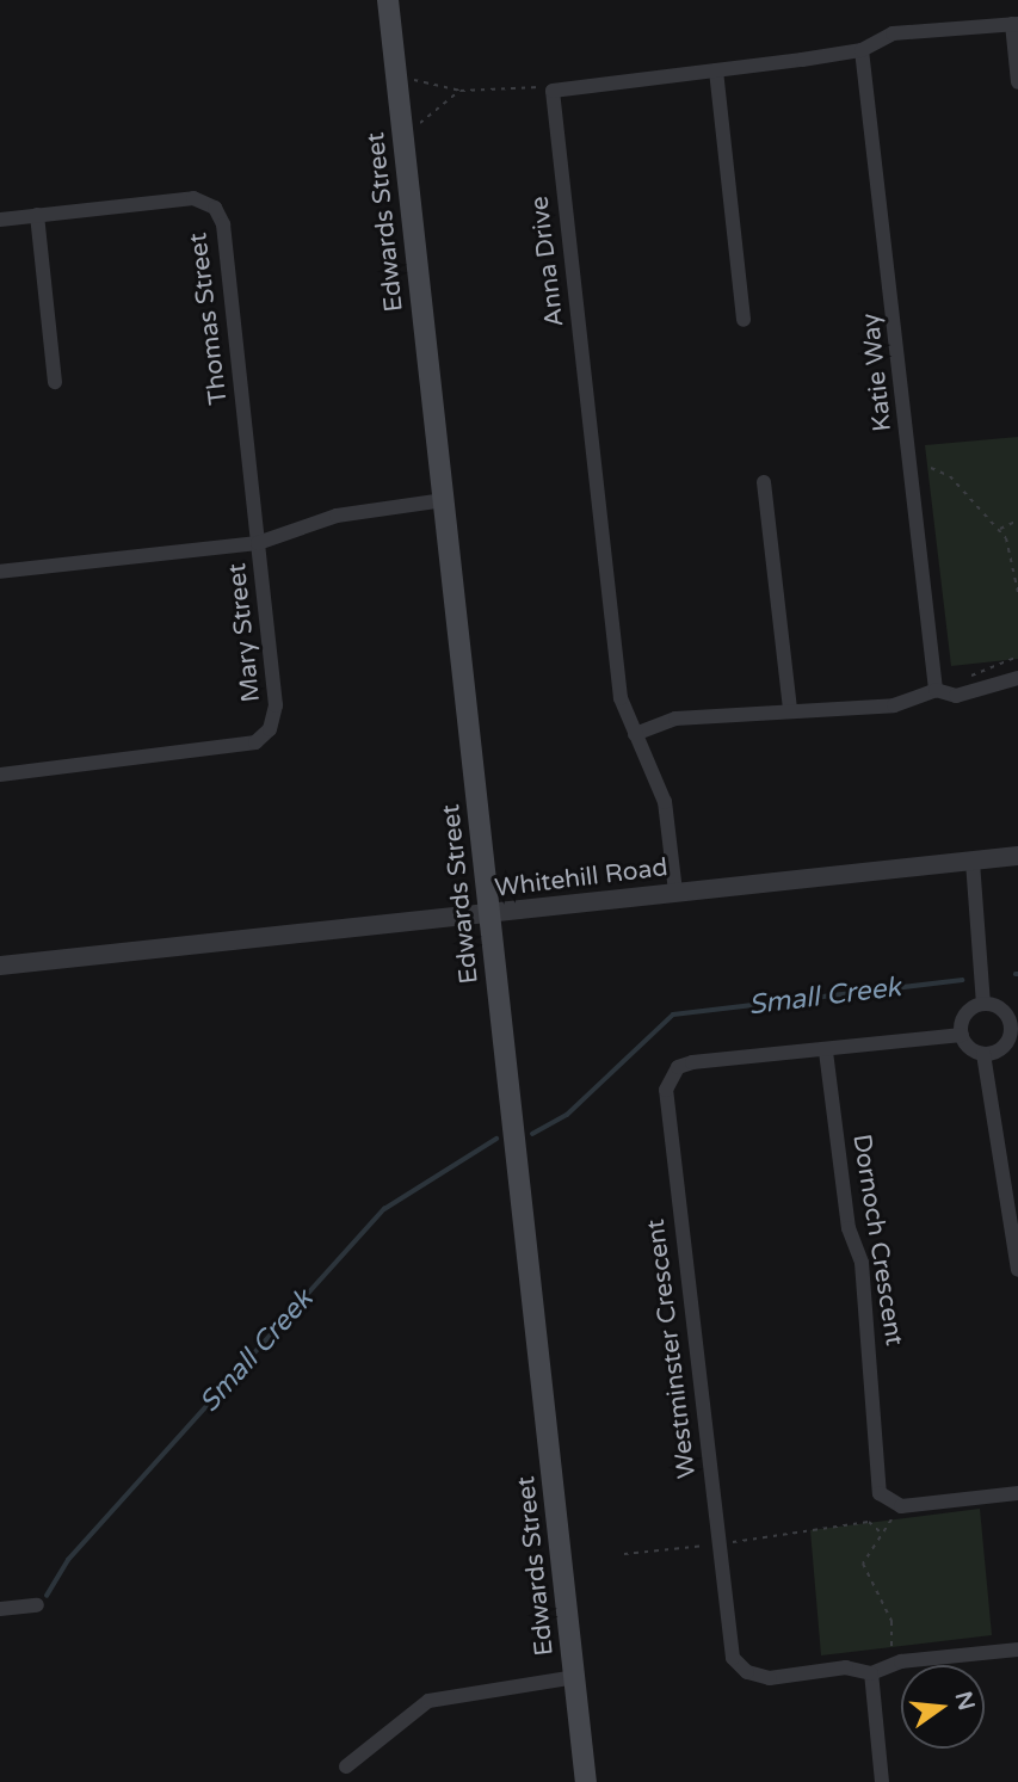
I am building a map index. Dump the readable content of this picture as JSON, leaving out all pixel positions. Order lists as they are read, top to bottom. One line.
{"streets":{"main road":["Edwards Street"],"street":["Anna Drive","Thomas Street","Katie Way","Mary Street","Whitehill Road","Dornoch Crescent","Westminster Crescent"]},"crossings":[["Edwards Street","Mary Street"],["Edwards Street","Whitehill Road"],["Anna Drive","Whitehill Road"],["Thomas Street","Mary Street"],["Dornoch Crescent","Westminster Crescent"]],"water":["Small Creek"],"north":"right"}
